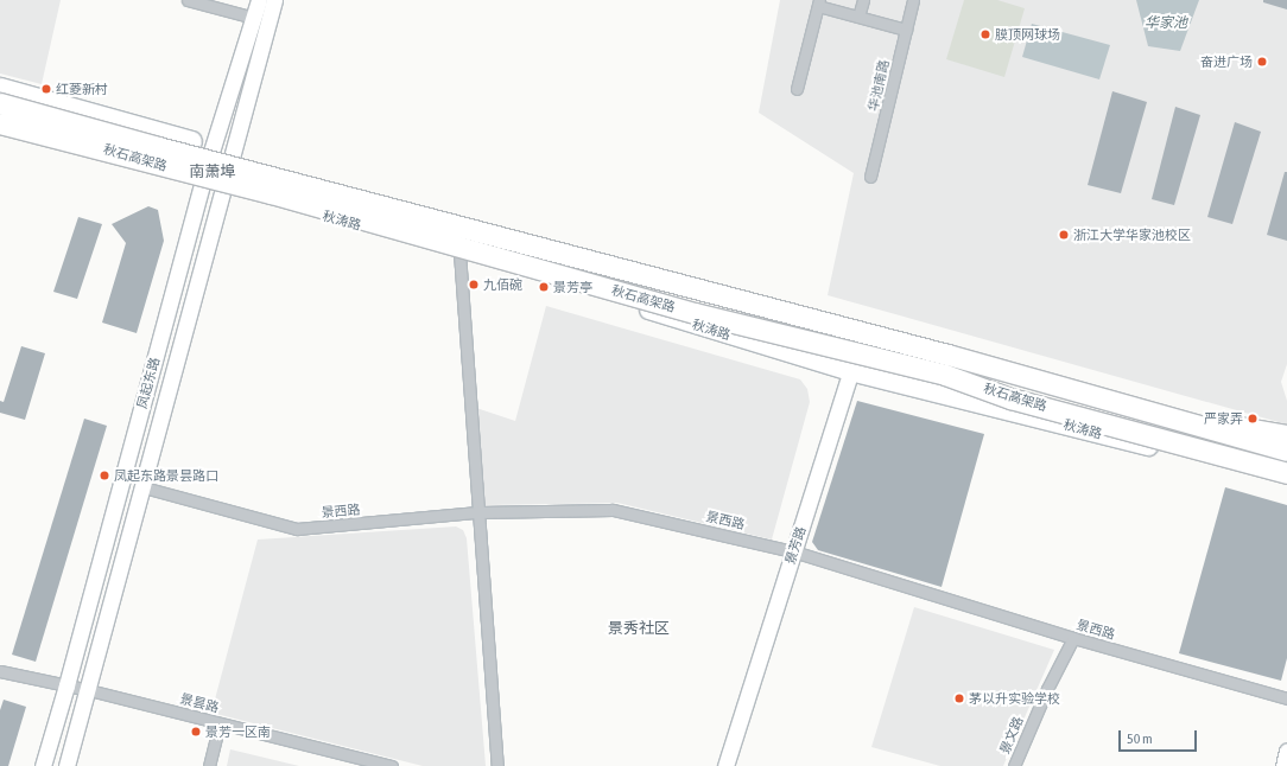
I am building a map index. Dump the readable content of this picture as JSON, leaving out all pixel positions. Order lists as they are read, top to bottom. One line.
{"streets":{"highway":["秋石高架路"],"main road":["秋涛路","凤起东路","景芳路"],"street":["华池南路","景西路","景昙路","景文路"]},"crossings":[["秋涛路","凤起东路"],["秋涛路","景芳路"],["凤起东路","景西路"],["凤起东路","景昙路"],["景西路","景芳路"],["景西路","景文路"]],"districts":["南萧埠","景秀社区"],"water":["华家池"],"places":["膜顶网球场","奋进广场","红菱新村","浙江大学华家池校区","九佰碗","景芳亭","严家弄","凤起东路景昙路口","茅以升实验学校","景芳一区南"],"scale_bar":"50 m"}
